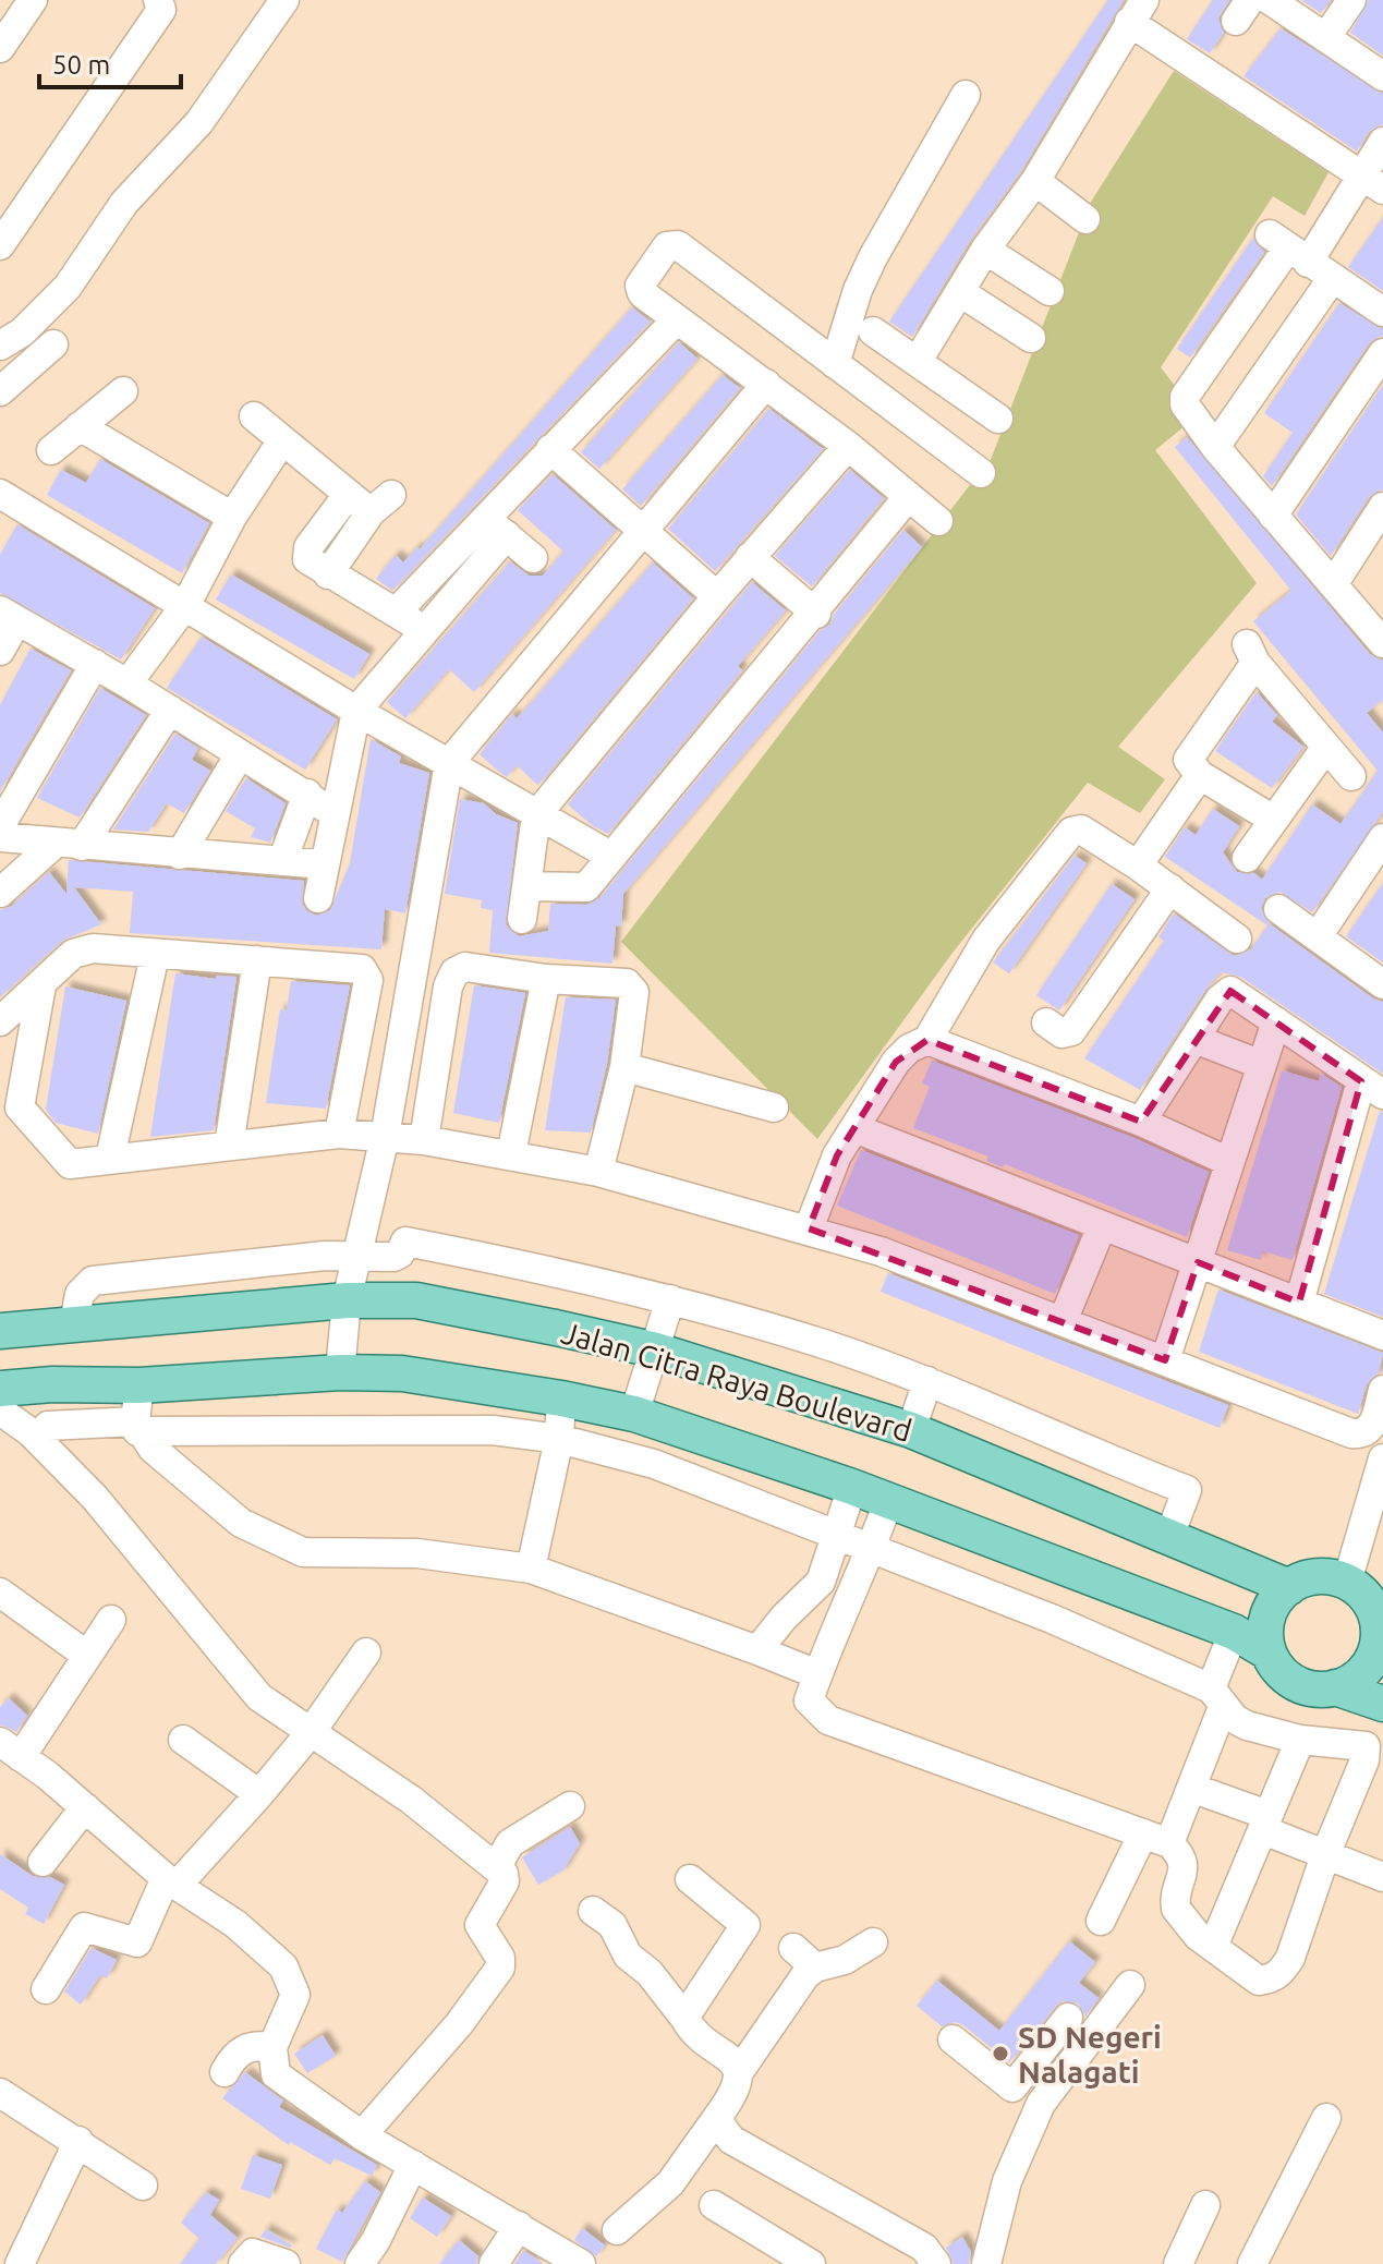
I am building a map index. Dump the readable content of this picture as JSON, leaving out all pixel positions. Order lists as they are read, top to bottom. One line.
{"streets":{"main road":["Jalan Citra Raya Boulevard"]},"places":["SD Negeri Nalagati"],"scale_bar":"50 m"}
